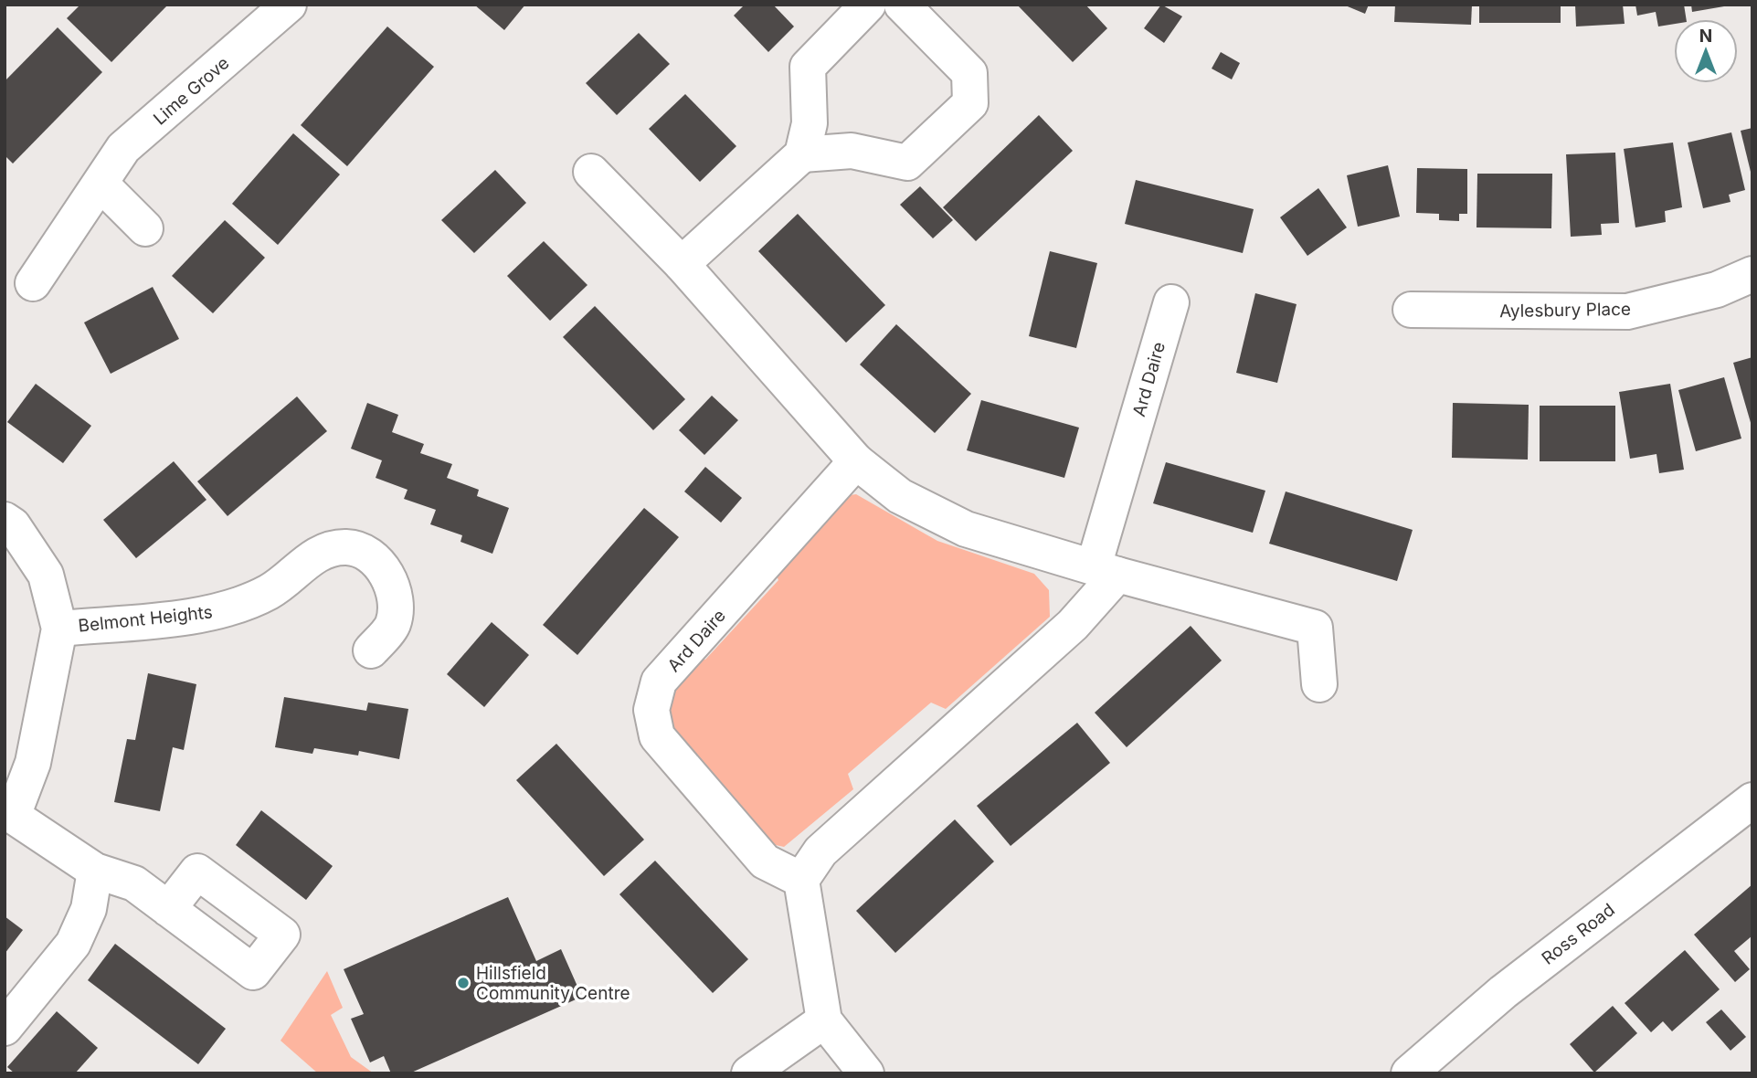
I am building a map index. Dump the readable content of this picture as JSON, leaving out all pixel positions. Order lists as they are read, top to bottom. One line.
{"streets":{"street":["Lime Grove","Aylesbury Place","Ard Daire","Belmont Heights","Ross Road"]},"places":["Hillsfield Community Centre"],"north":"top"}
